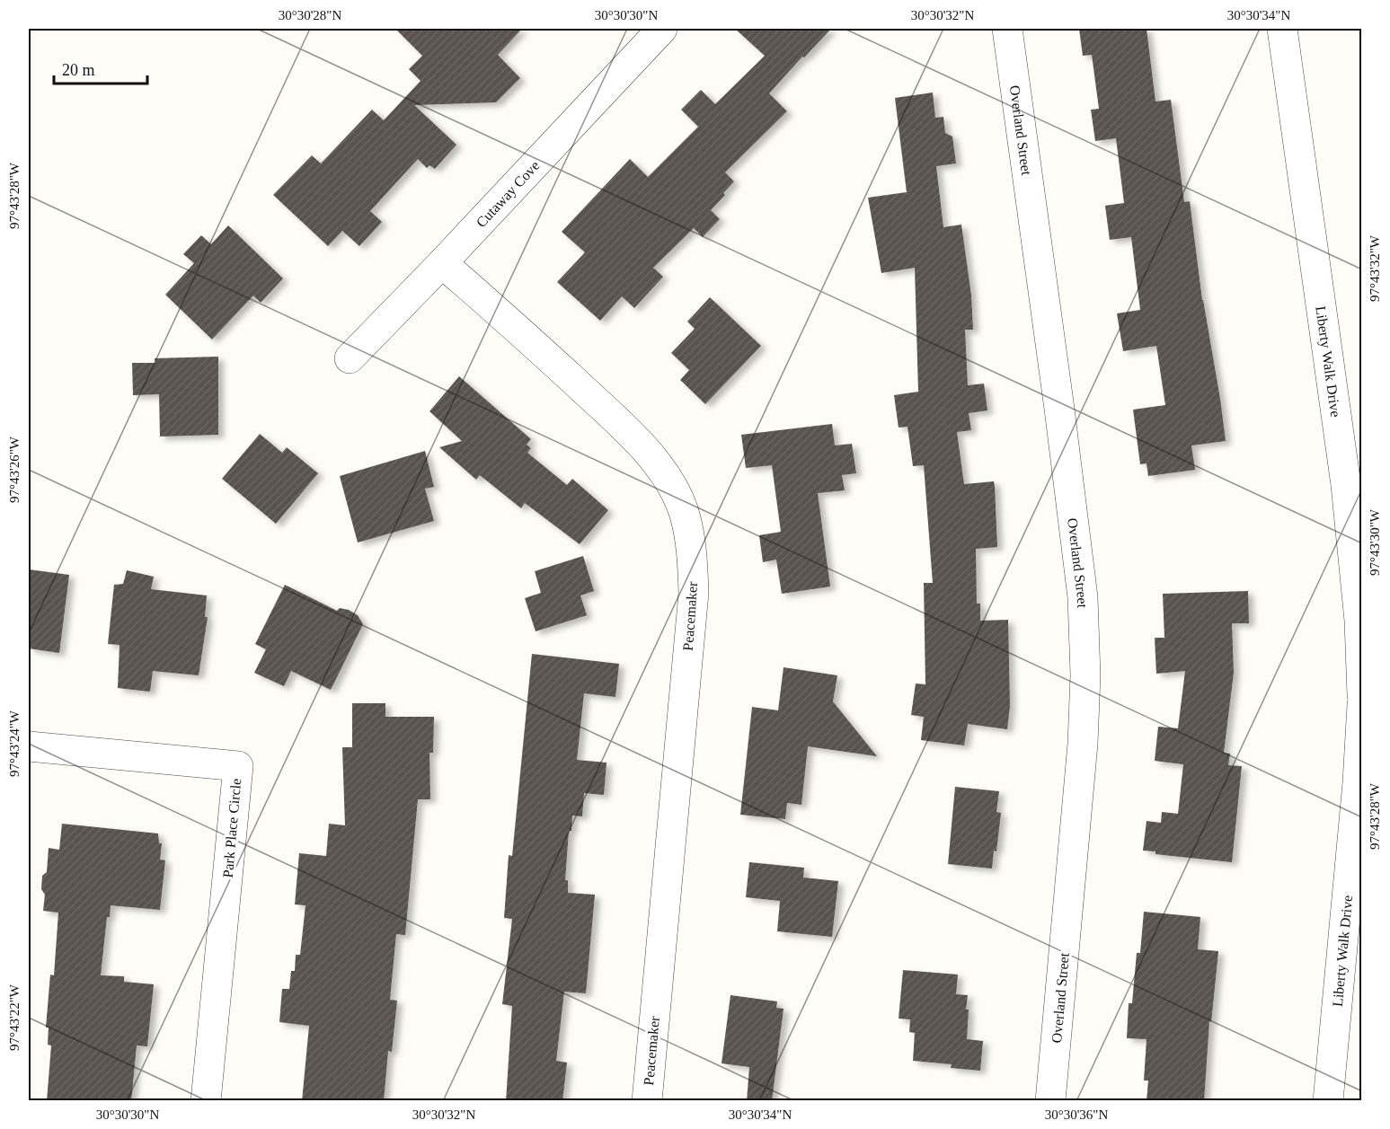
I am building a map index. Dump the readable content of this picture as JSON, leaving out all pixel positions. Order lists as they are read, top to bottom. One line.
{"streets":{"street":["Overland Street","Cutaway Cove","Liberty Walk Drive","Peacemaker","Park Place Circle"]},"crossings":[["Cutaway Cove","Peacemaker"]],"scale_bar":"20 m","coordinates":["30°30'28\"N","30°30'30\"N","30°30'32\"N","30°30'34\"N","97°43'28\"W","97°43'32\"W","97°43'26\"W","97°43'30\"W","97°43'24\"W","97°43'22\"W","30°30'36\"N"]}
